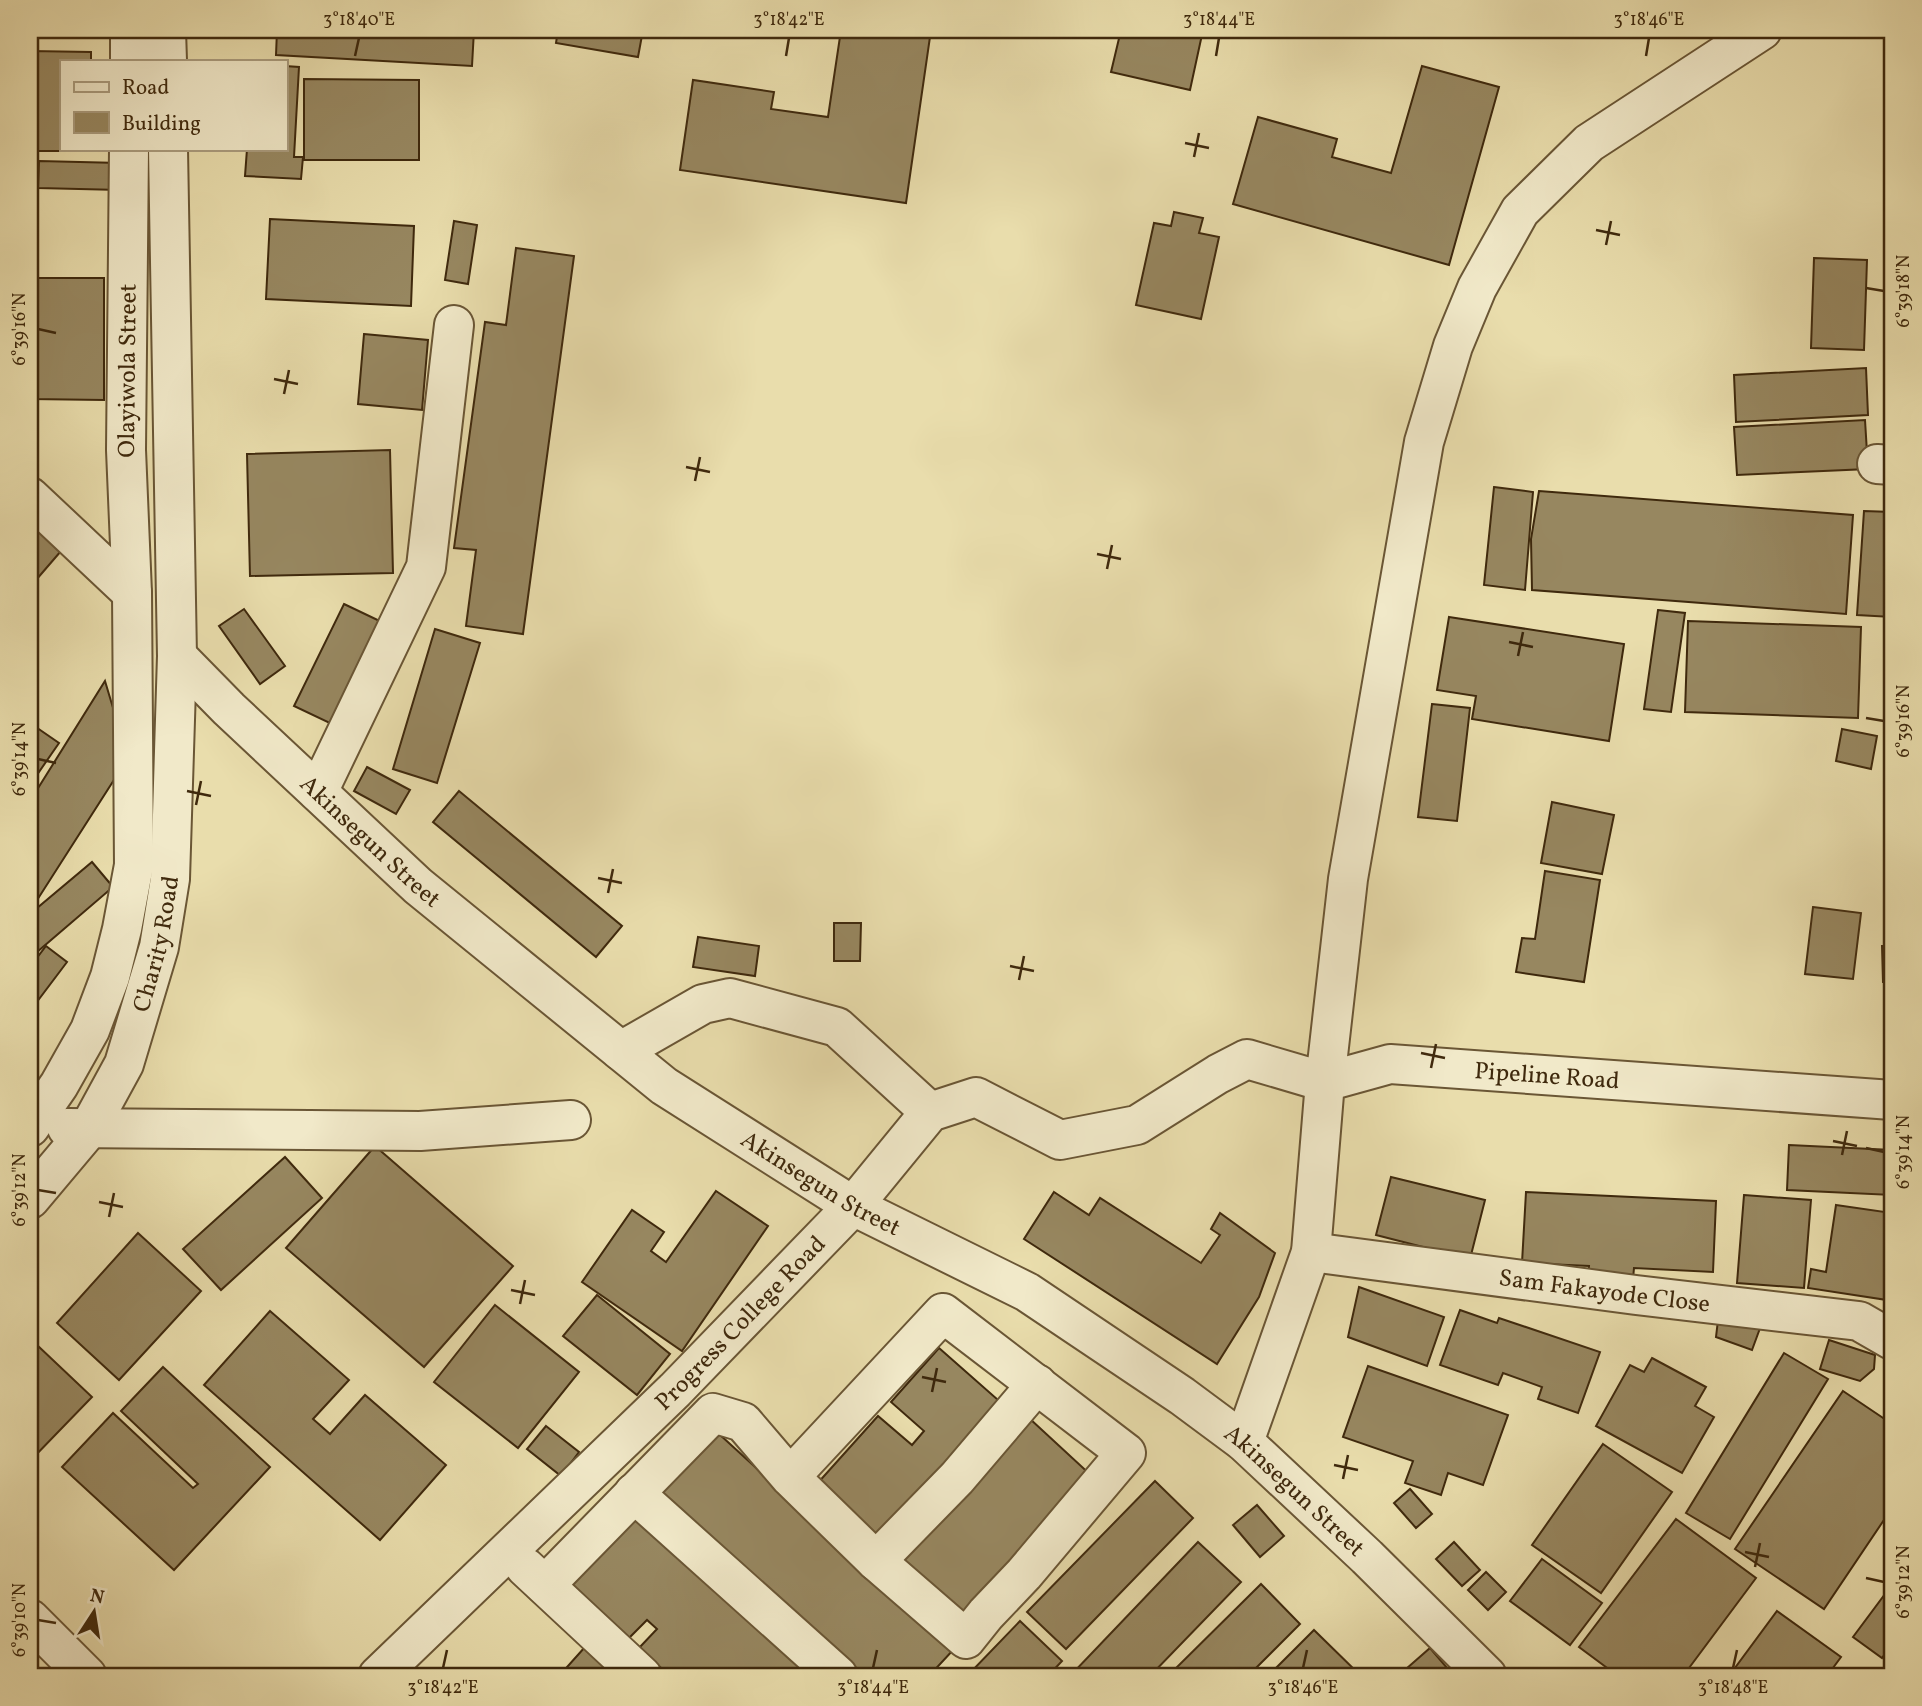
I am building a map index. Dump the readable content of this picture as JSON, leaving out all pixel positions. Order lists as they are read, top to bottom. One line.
{"streets":{"street":["Olayiwola Street","Akinsegun Street","Charity Road","Pipeline Road","Sam Fakayode Close","Progress College Road"]},"crossings":[["Olayiwola Street","Charity Road"],["Akinsegun Street","Charity Road"],["Akinsegun Street","Progress College Road"]],"legend":["Road","Building"],"north":"top","coordinates":["3°18'40\"E","3°18'42\"E","3°18'44\"E","3°18'46\"E","6°39'18\"N","6°39'16\"N","6°39'14\"N","6°39'12\"N","6°39'10\"N","3°18'48\"E"]}
